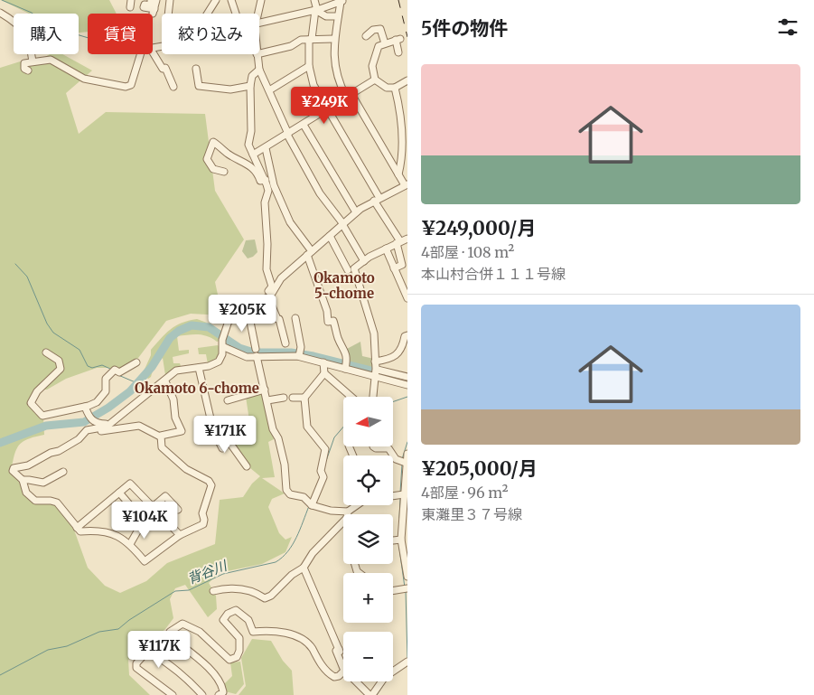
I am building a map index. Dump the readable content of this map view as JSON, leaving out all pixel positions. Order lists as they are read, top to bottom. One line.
{"districts":["Okamoto 5-chome","Okamoto 6-chome"],"water":["背谷川"],"north":"left","page":{"heading":"5件の物件","chip":["購入","賃貸","絞り込み"],"list":[{"name":"¥249,000/月","note":"4部屋 · 108 m² · 本山村合併１１１号線"},{"name":"¥205,000/月","note":"4部屋 · 96 m² · 東灘里３７号線"}],"price":["¥249K","¥205K","¥171K","¥104K","¥117K"],"map_buttons":["+","−"]}}
